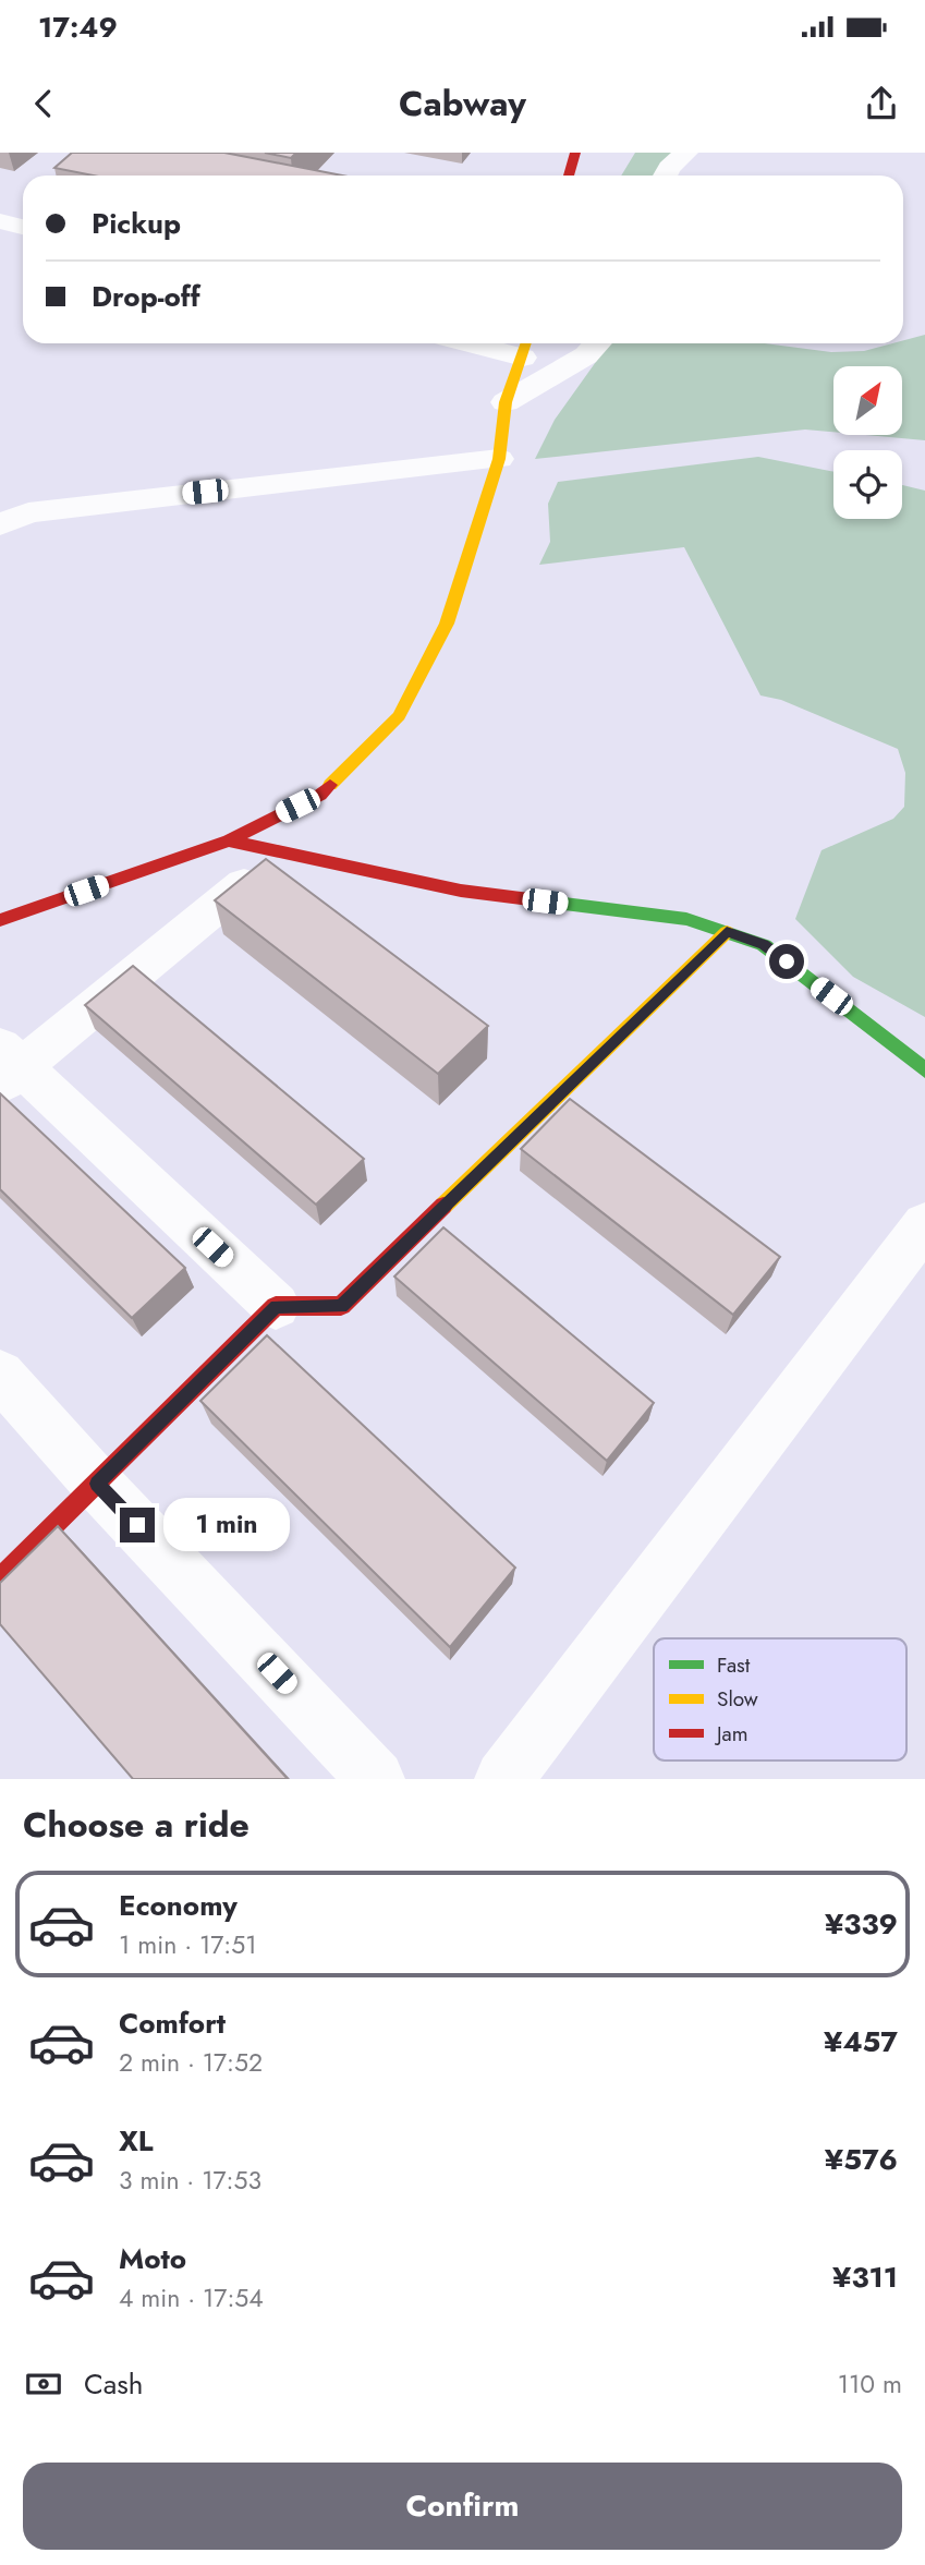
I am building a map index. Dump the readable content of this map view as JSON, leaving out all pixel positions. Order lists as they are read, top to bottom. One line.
{"legend":["Fast","Slow","Jam"],"north":"top right","page":{"status":"17:49","header":"Cabway","banner":["Pickup","Drop-off"],"bubble":"1 min","heading":"Choose a ride","list":[{"name":"Economy","note":"1 min · 17:51","value":"¥339"},{"name":"Comfort","note":"2 min · 17:52","value":"¥457"},{"name":"XL","note":"3 min · 17:53","value":"¥576"},{"name":"Moto","note":"4 min · 17:54","value":"¥311"}],"pay":["Cash","110 m"],"buttons":"Confirm"}}
